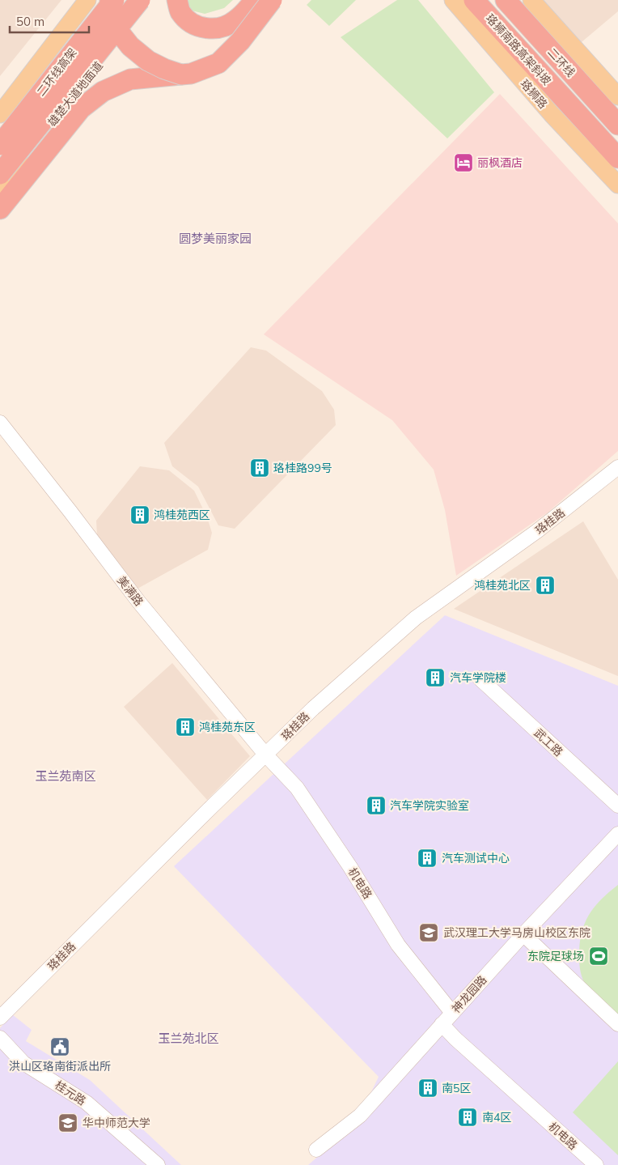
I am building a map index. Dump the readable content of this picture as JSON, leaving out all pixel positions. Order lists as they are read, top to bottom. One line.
{"streets":{"highway":["珞狮南路高架斜坡","二环线","二环线高架"],"main road":["雄楚大道地面道","珞狮路"],"street":["珞桂路","美满路","武工路","机电路","神龙园路","桂元路"]},"crossings":[["珞桂路","美满路"],["珞桂路","机电路"],["美满路","机电路"],["机电路","神龙园路"]],"districts":["圆梦美丽家园","玉兰苑南区","玉兰苑北区"],"places":{"hotel":["丽枫酒店"],"building":["珞桂路99号","鸿桂苑西区","鸿桂苑北区","汽车学院楼","鸿桂苑东区","汽车学院实验室","汽车测试中心","南5区","南4区"],"school or university":["武汉理工大学马房山校区东院","华中师范大学"],"sports":["东院足球场"],"public building":["洪山区珞南街派出所"]},"scale_bar":"50 m"}
